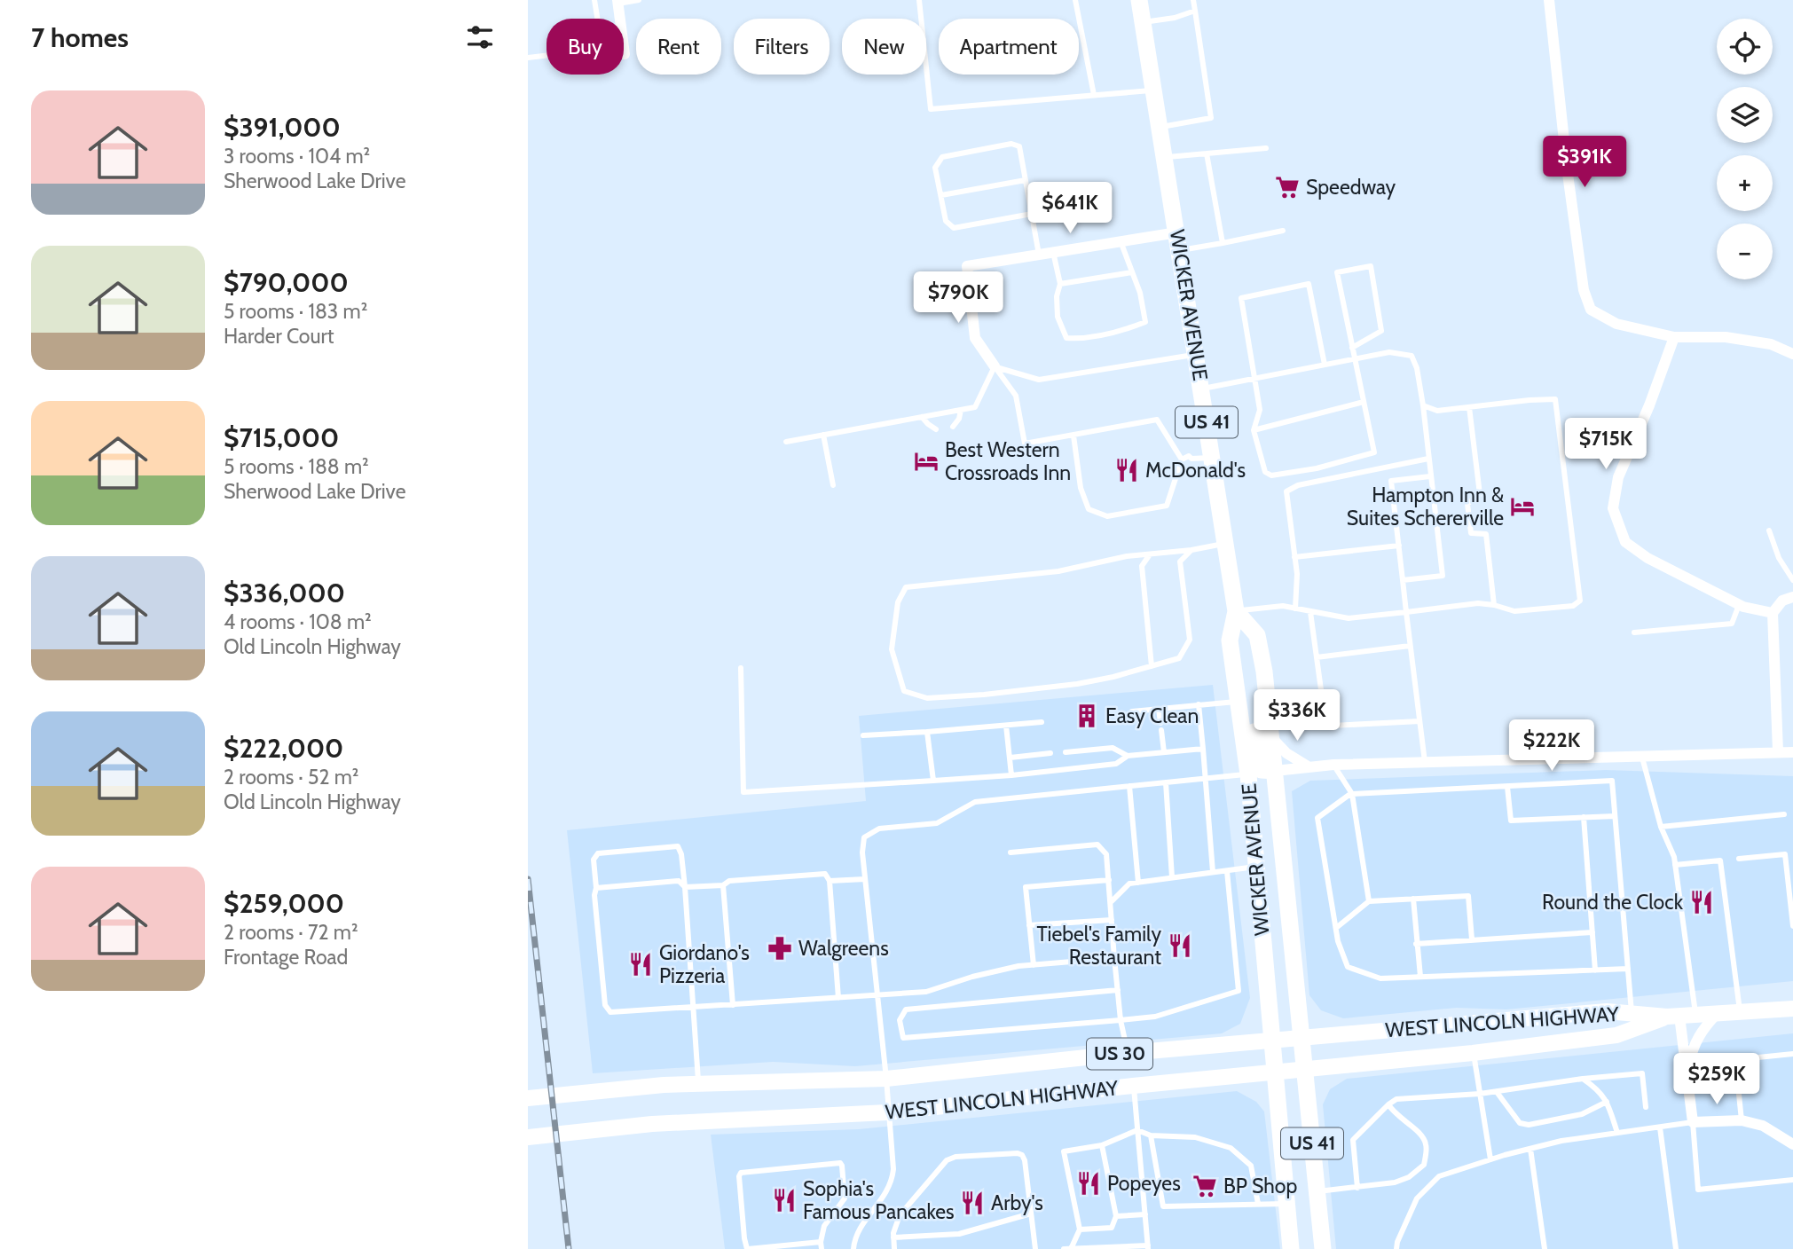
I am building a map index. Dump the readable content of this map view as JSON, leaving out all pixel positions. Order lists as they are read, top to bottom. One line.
{"streets":{"highway":["WICKER AVENUE","US 41"],"main road":["WEST LINCOLN HIGHWAY","US 30"]},"crossings":[["WICKER AVENUE","US 41"],["WICKER AVENUE","WEST LINCOLN HIGHWAY"],["US 41","WEST LINCOLN HIGHWAY"],["WEST LINCOLN HIGHWAY","US 30"]],"places":{"supermarket":["Speedway","BP Shop"],"hotel":["Best Western Crossroads Inn","Hampton Inn & Suites Schererville"],"restaurant":["McDonald's","Round the Clock","Tiebel's Family Restaurant","Giordano's Pizzeria","Popeyes","Sophia's Famous Pancakes","Arby's"],"building":["Easy Clean"],"pharmacy":["Walgreens"]},"page":{"heading":"7 homes","map_buttons":["+","−"],"chip":["Buy","Rent","Filters","New","Apartment"],"list":[{"name":"$391,000","note":"3 rooms · 104 m² · Sherwood Lake Drive"},{"name":"$790,000","note":"5 rooms · 183 m² · Harder Court"},{"name":"$715,000","note":"5 rooms · 188 m² · Sherwood Lake Drive"},{"name":"$336,000","note":"4 rooms · 108 m² · Old Lincoln Highway"},{"name":"$222,000","note":"2 rooms · 52 m² · Old Lincoln Highway"},{"name":"$259,000","note":"2 rooms · 72 m² · Frontage Road"}],"price":["$391K","$641K","$790K","$715K","$336K","$222K","$259K"]}}
